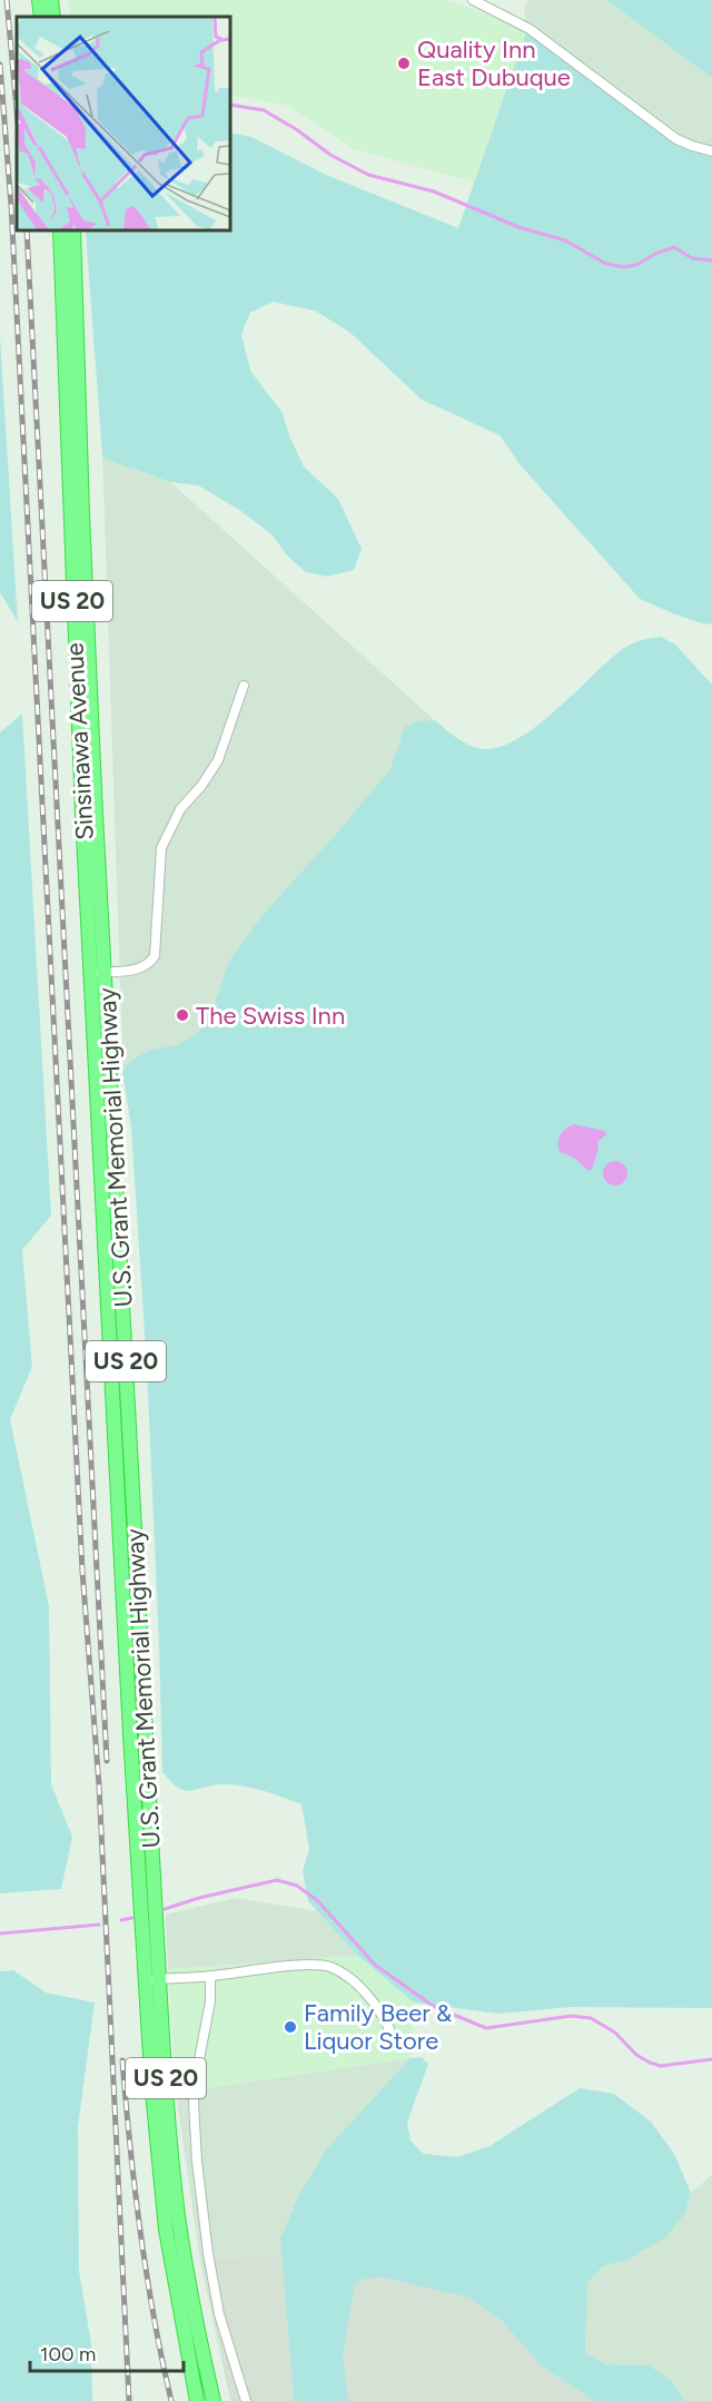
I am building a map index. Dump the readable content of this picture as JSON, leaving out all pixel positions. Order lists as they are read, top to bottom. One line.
{"streets":{"highway":["US 20","Sinsinawa Avenue","U.S. Grant Memorial Highway"]},"crossings":[["Sinsinawa Avenue","U.S. Grant Memorial Highway"]],"places":["Quality Inn East Dubuque","The Swiss Inn","Family Beer & Liquor Store"],"scale_bar":"100 m"}
